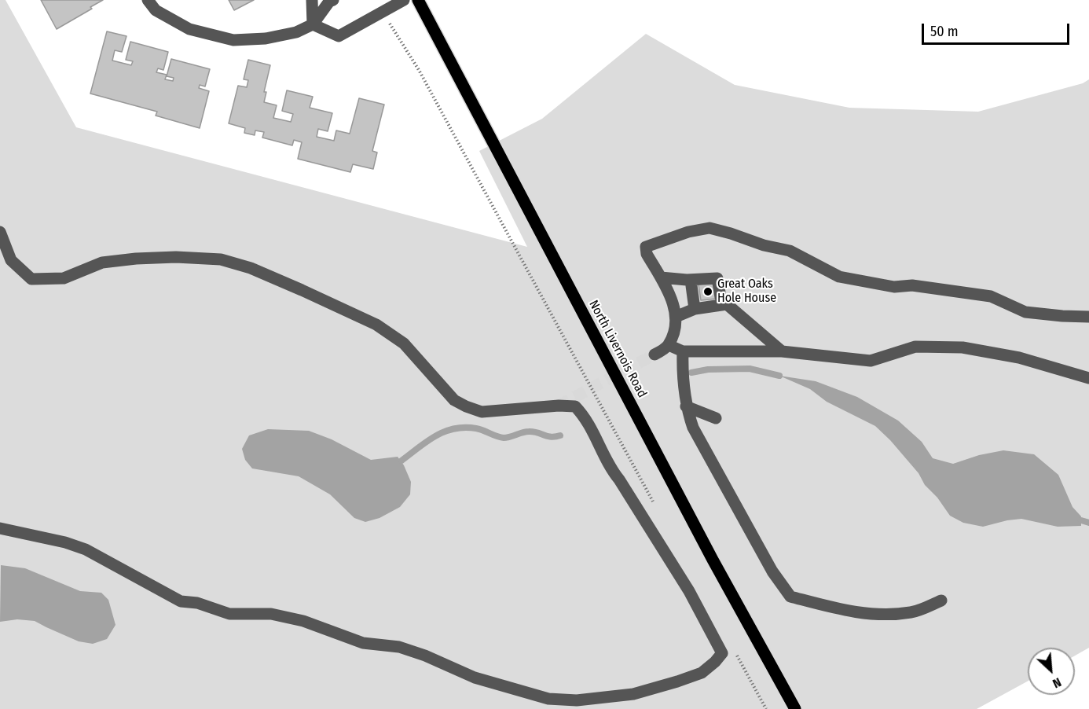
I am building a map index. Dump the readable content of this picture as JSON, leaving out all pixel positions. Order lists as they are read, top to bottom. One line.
{"streets":{"main road":["North Livernois Road"]},"places":["Great Oaks Hole House"],"scale_bar":"50 m","north":"bottom right"}
